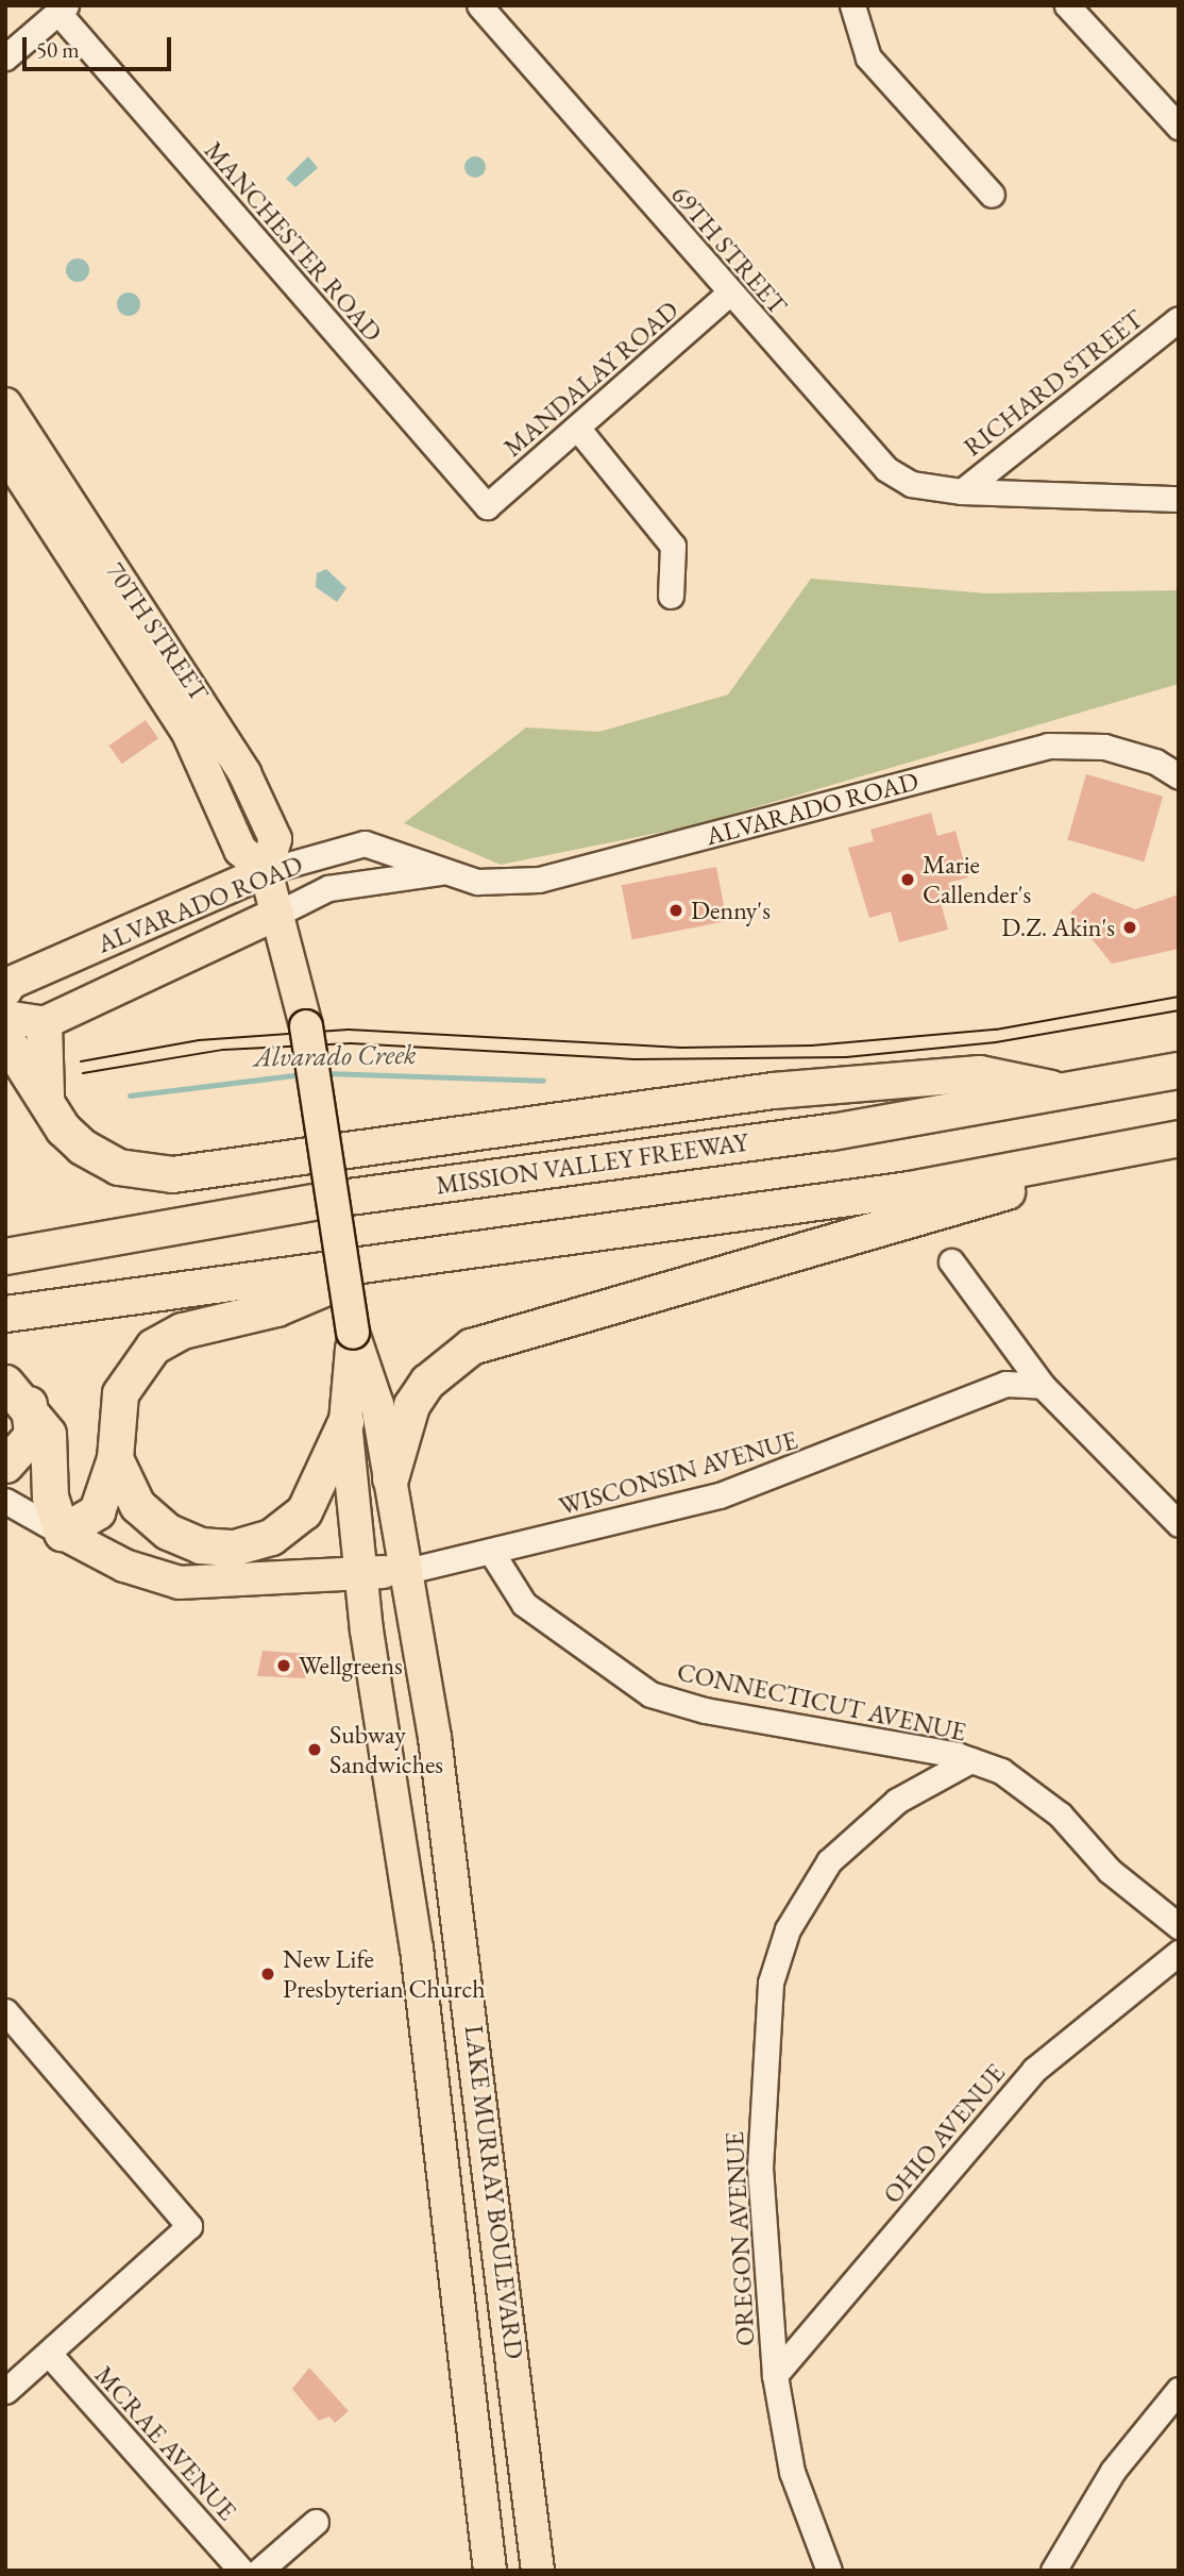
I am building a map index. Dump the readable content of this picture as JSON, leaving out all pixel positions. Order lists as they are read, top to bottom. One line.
{"streets":{"highway":["MISSION VALLEY FREEWAY"],"main road":["70TH STREET","ALVARADO ROAD","LAKE MURRAY BOULEVARD"],"street":["MANCHESTER ROAD","69TH STREET","MANDALAY ROAD","RICHARD STREET","WISCONSIN AVENUE","CONNECTICUT AVENUE","OHIO AVENUE","OREGON AVENUE","MCRAE AVENUE"]},"crossings":[["MANCHESTER ROAD","MANDALAY ROAD"],["69TH STREET","MANDALAY ROAD"],["69TH STREET","RICHARD STREET"],["70TH STREET","ALVARADO ROAD"],["70TH STREET","LAKE MURRAY BOULEVARD"],["WISCONSIN AVENUE","CONNECTICUT AVENUE"],["WISCONSIN AVENUE","LAKE MURRAY BOULEVARD"],["CONNECTICUT AVENUE","OREGON AVENUE"],["OHIO AVENUE","OREGON AVENUE"]],"water":["Alvarado Creek"],"places":["Marie Callender's","Denny's","D.Z. Akin's","Wellgreens","Subway Sandwiches","New Life Presbyterian Church"],"scale_bar":"50 m"}
